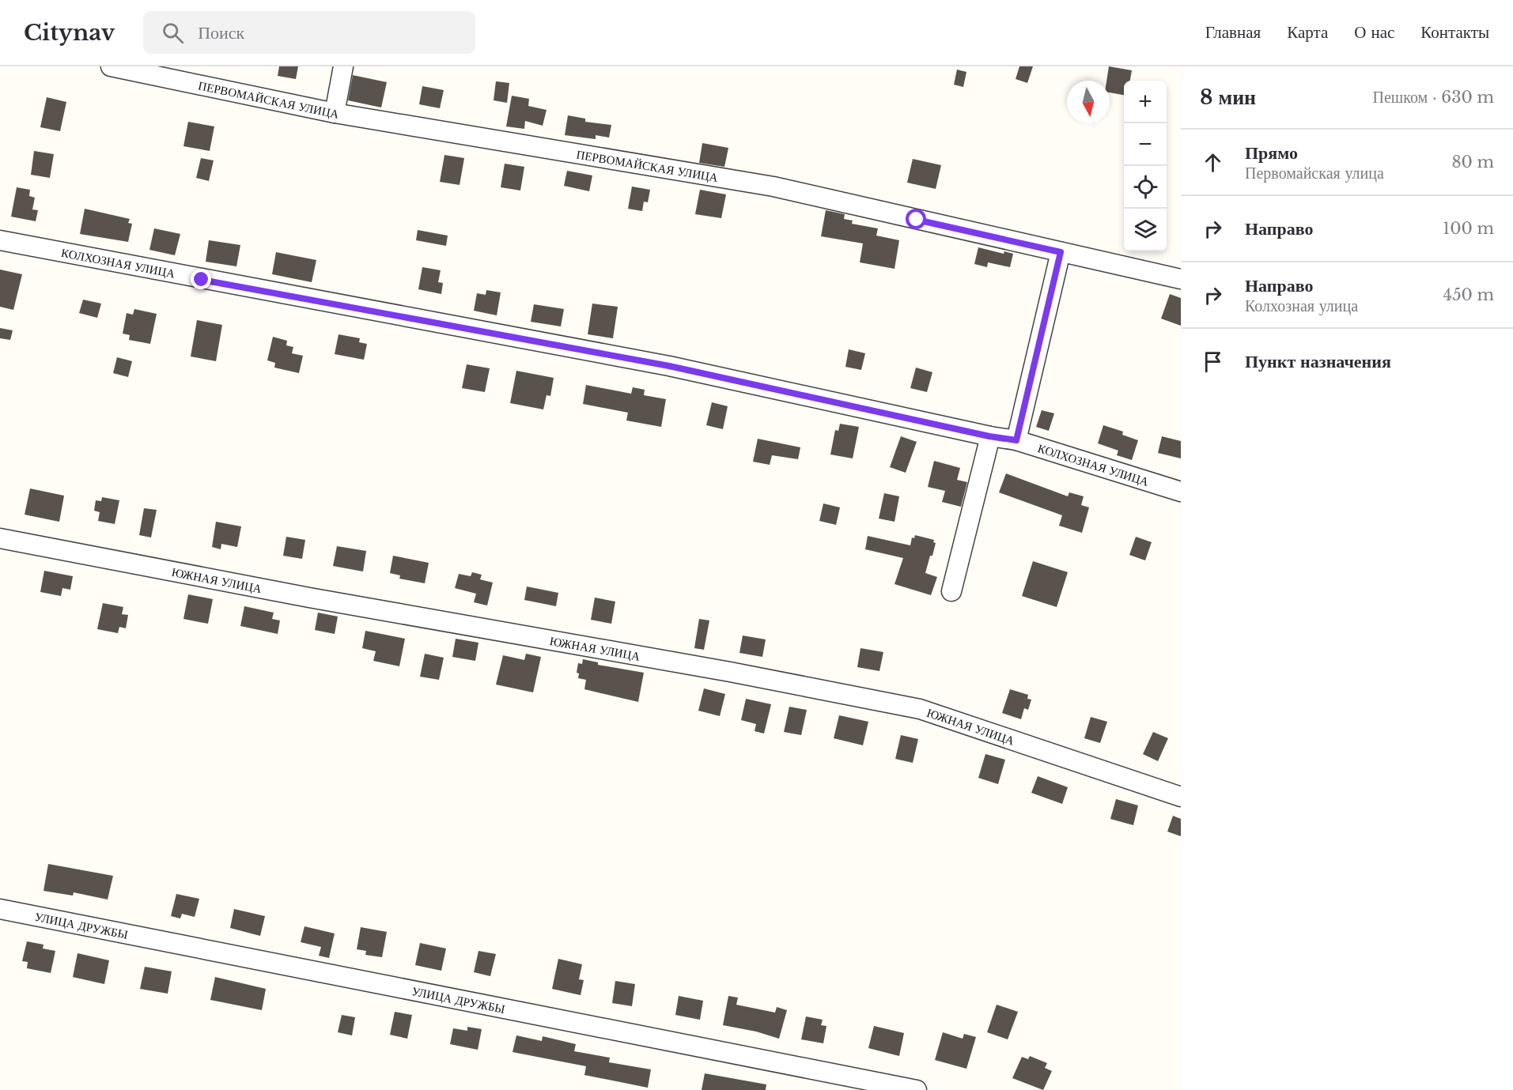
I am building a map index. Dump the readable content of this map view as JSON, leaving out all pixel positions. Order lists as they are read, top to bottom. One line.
{"streets":{"street":["ПЕРВОМАЙСКАЯ УЛИЦА","КОЛХОЗНАЯ УЛИЦА","ЮЖНАЯ УЛИЦА","УЛИЦА ДРУЖБЫ"]},"north":"bottom","page":{"header":"Citynav","search":"Поиск","nav":["Главная","Карта","О нас","Контакты"],"heading":["8 мин","Пешком · 630 m"],"map_buttons":["+","−"],"list":[["Прямо","Первомайская улица","80 m"],["Направо","100 m"],["Направо","Колхозная улица","450 m"],"Пункт назначения"]}}
